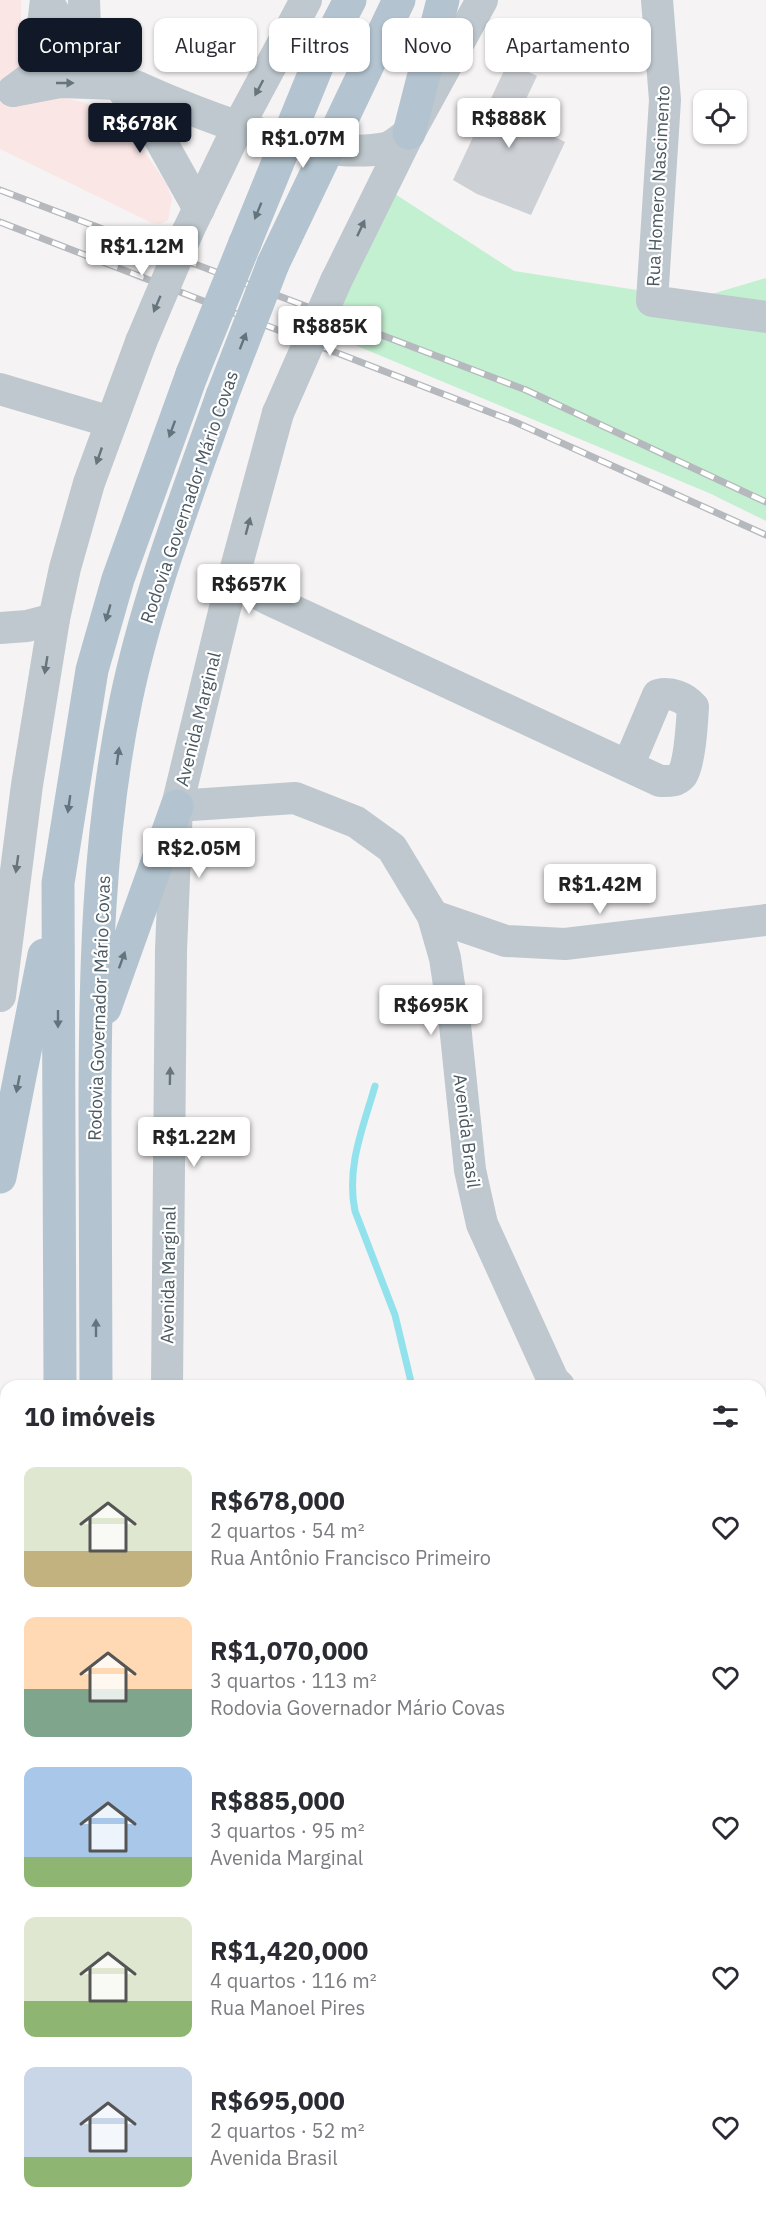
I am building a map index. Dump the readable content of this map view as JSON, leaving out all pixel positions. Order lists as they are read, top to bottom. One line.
{"streets":{"main road":["Rodovia Governador Mário Covas"],"street":["Rua Homero Nascimento","Avenida Marginal","Avenida Brasil"]},"crossings":[["Avenida Marginal","Avenida Brasil"]],"page":{"chip":["Comprar","Alugar","Filtros","Novo","Apartamento"],"price":["R$888K","R$678K","R$1.07M","R$1.12M","R$885K","R$657K","R$2.05M","R$1.42M","R$695K","R$1.22M"],"heading":"10 imóveis","list":[{"name":"R$678,000","note":"2 quartos · 54 m² · Rua Antônio Francisco Primeiro"},{"name":"R$1,070,000","note":"3 quartos · 113 m² · Rodovia Governador Mário Covas"},{"name":"R$885,000","note":"3 quartos · 95 m² · Avenida Marginal"},{"name":"R$1,420,000","note":"4 quartos · 116 m² · Rua Manoel Pires"},{"name":"R$695,000","note":"2 quartos · 52 m² · Avenida Brasil"}]}}
